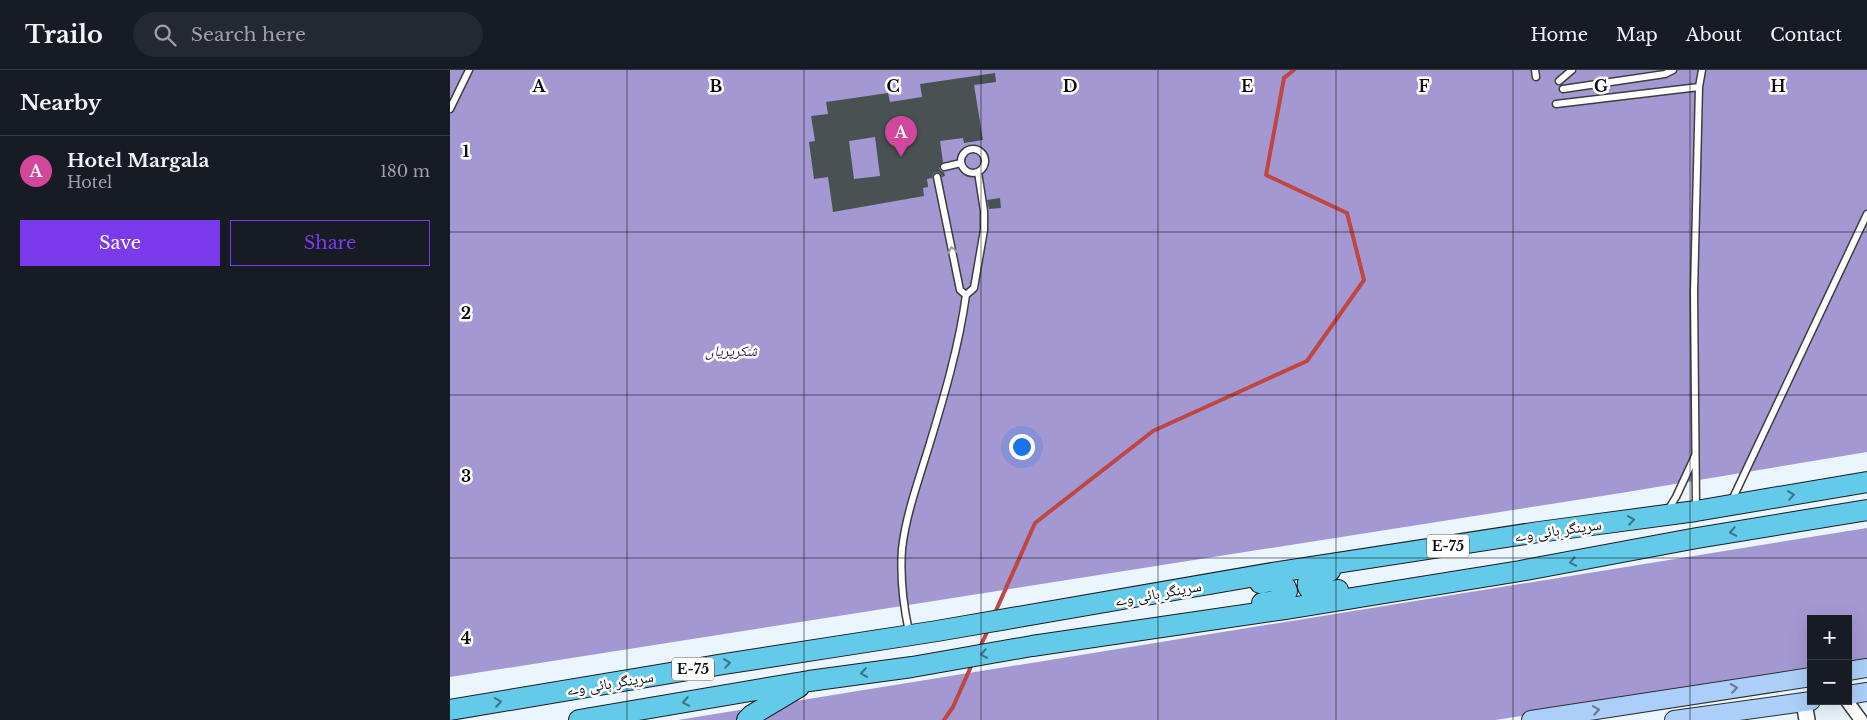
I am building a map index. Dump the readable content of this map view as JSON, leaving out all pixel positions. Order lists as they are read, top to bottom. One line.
{"streets":{"highway":["سرینگر ہائی وے","E-75"]},"parks":["شکرپریاں"],"page":{"header":"Trailo","search":"Search here","nav":["Home","Map","About","Contact"],"heading":"Nearby","pins":"A","list":[{"mark":"A","name":"Hotel Margala","note":"Hotel","value":"180 m"}],"buttons":["Save","Share"],"map_buttons":["+","−"]},"grid":{"columns":["A","B","C","D","E","F","G","H"],"rows":["1","2","3","4"]}}
